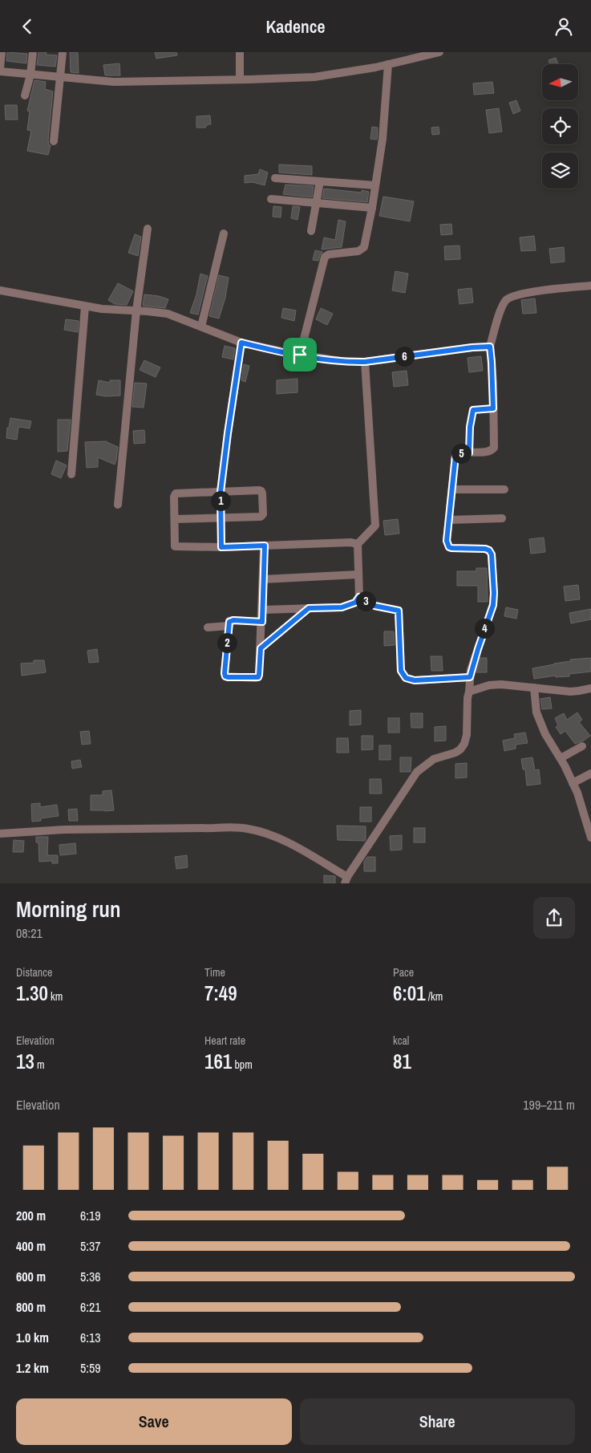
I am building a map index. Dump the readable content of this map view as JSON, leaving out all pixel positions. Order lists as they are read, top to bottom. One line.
{"north":"left","page":{"header":"Kadence","pins":["6","5","1","3","4","2"],"heading":["Morning run","08:21"],"stats":[["Distance","1.30 km"],["Time","7:49"],["Pace","6:01 /km"],["Elevation","13 m"],["Heart rate","161 bpm"],["kcal","81"]],"chart":["Elevation","199–211 m"],"list":[{"name":"200 m","note":"6:19"},{"name":"400 m","note":"5:37"},{"name":"600 m","note":"5:36"},{"name":"800 m","note":"6:21"},{"name":"1.0 km","note":"6:13"},{"name":"1.2 km","note":"5:59"}],"buttons":["Save","Share"]}}
